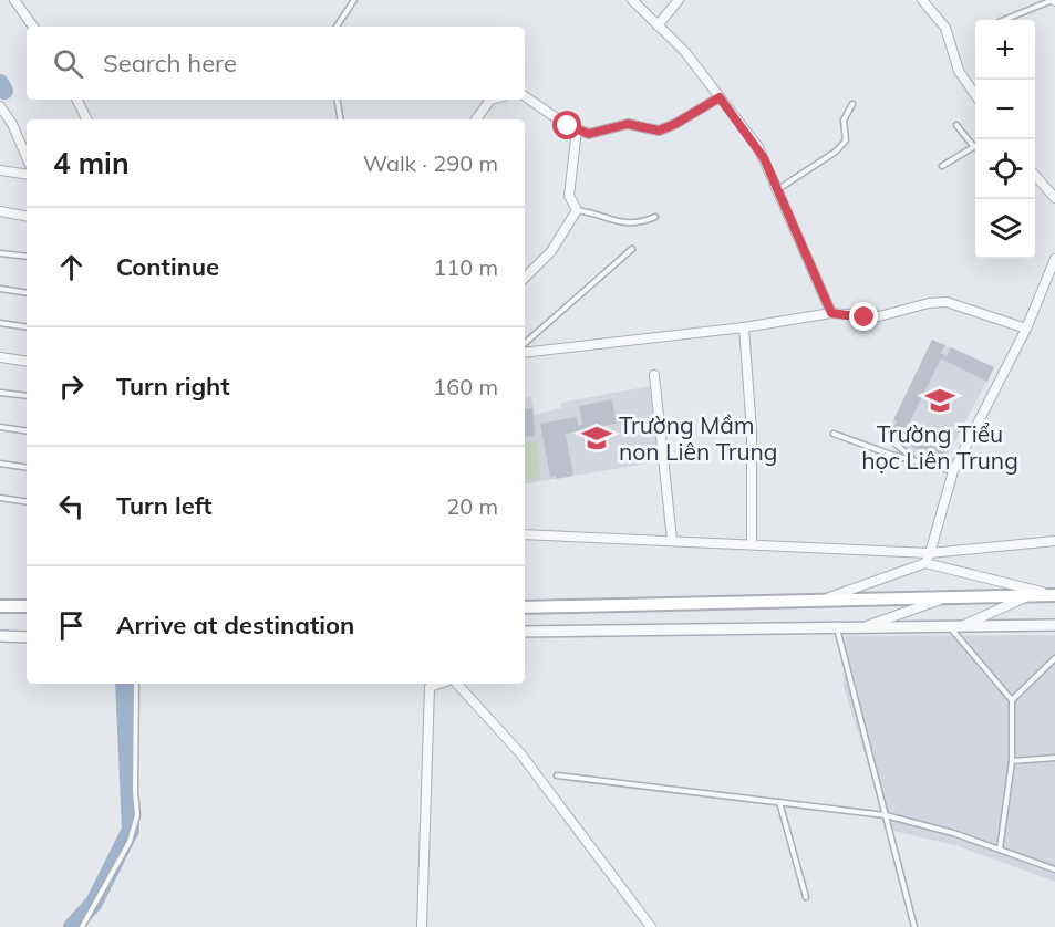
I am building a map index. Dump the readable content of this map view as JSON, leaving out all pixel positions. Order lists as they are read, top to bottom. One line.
{"places":{"school or university":["Trường Tiểu học Liên Trung","Trường Mầm non Liên Trung"]},"page":{"map_buttons":["+","−"],"search":"Search here","heading":["4 min","Walk · 290 m"],"list":[["Continue","110 m"],["Turn right","160 m"],["Turn left","20 m"],"Arrive at destination"]}}
